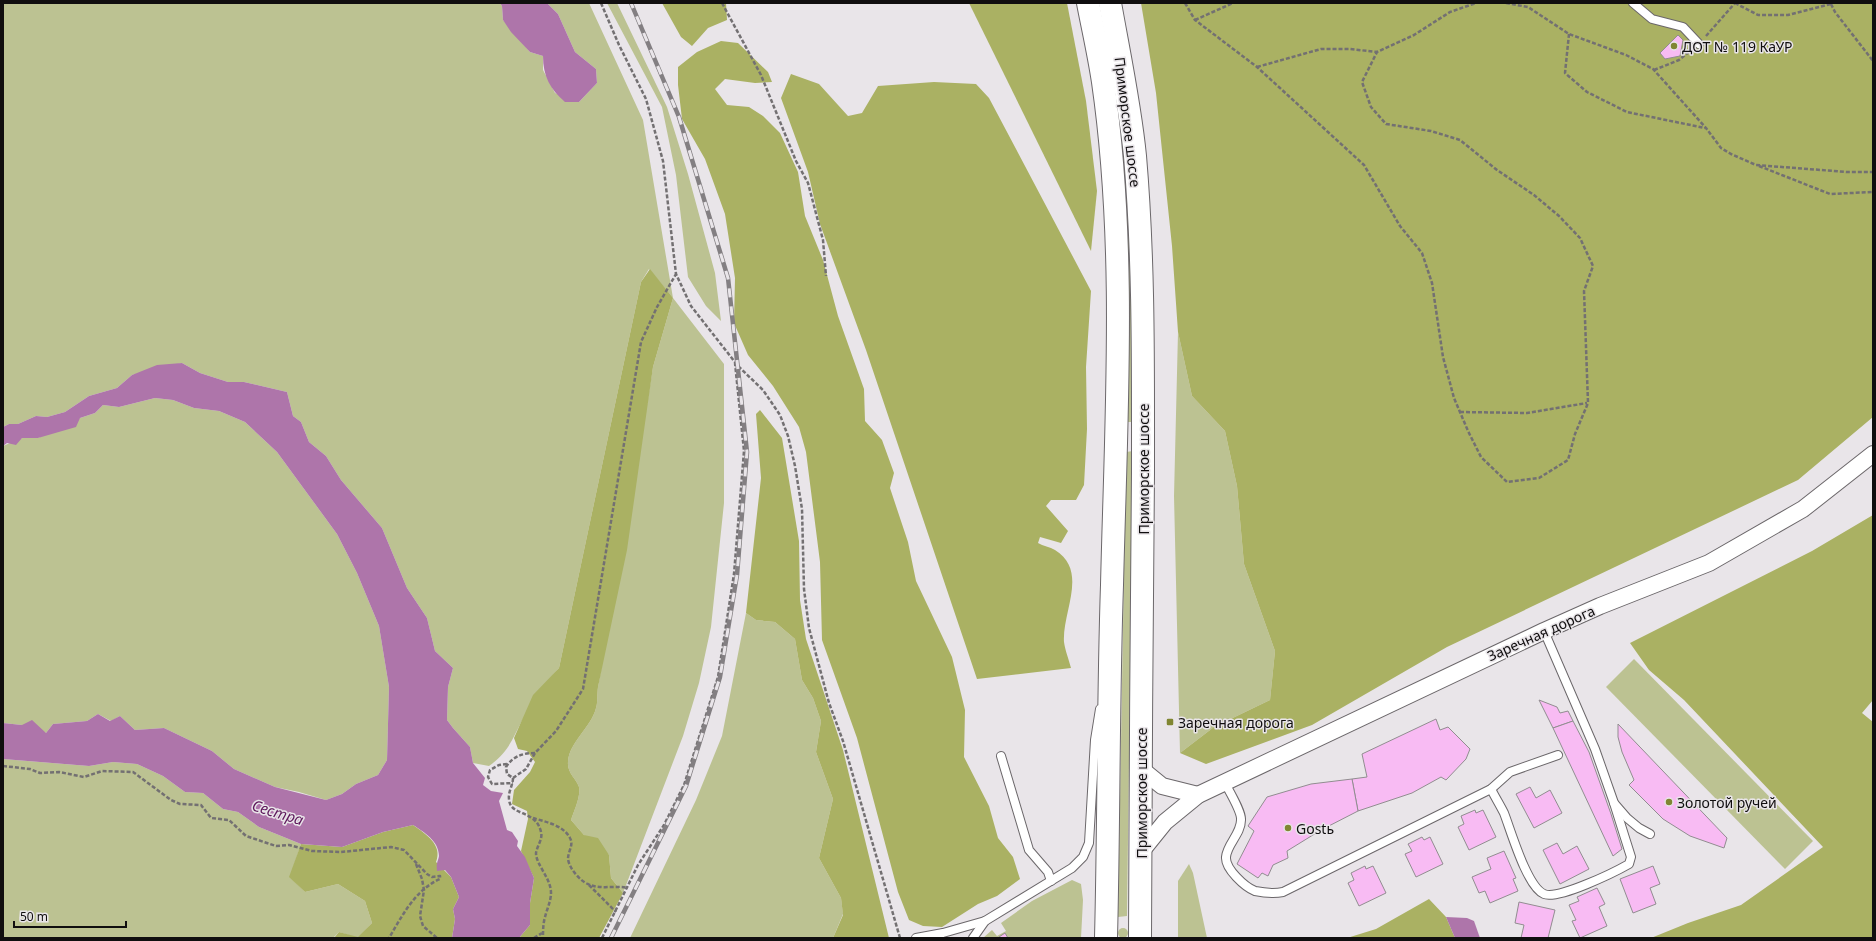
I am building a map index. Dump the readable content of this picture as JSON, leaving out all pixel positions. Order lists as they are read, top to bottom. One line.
{"streets":{"highway":["Приморское шоссе"],"street":["Заречная дорога"]},"crossings":[["Приморское шоссе","Заречная дорога"]],"water":["Сестра"],"places":{"other":["ДОТ № 119 КаУР","Золотой ручей","Gostь"],"transit":["Заречная дорога"]},"scale_bar":"50 m"}
